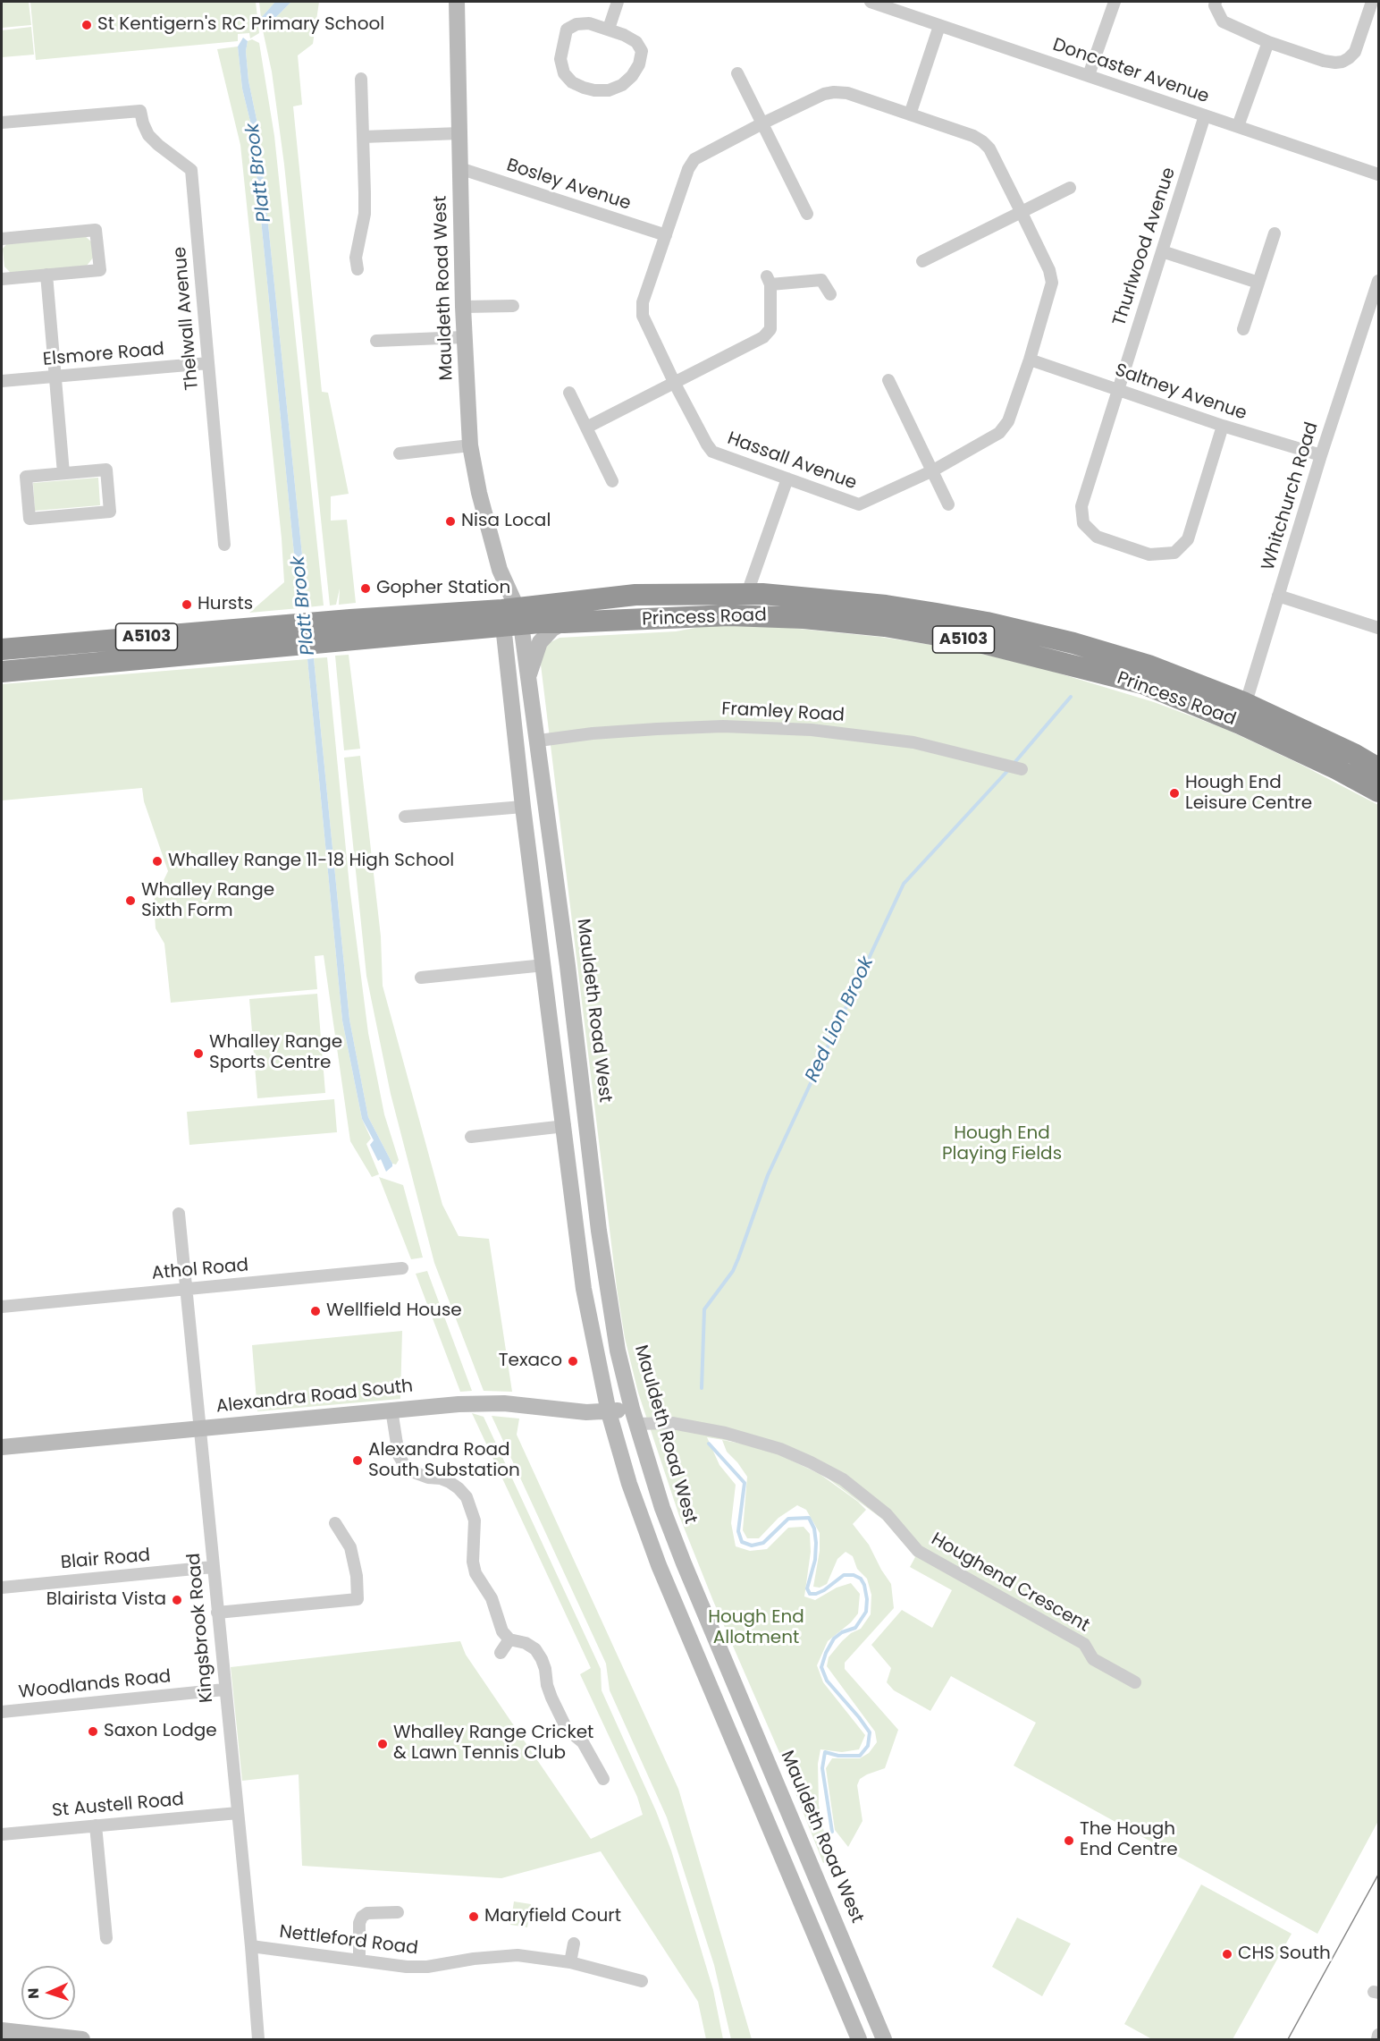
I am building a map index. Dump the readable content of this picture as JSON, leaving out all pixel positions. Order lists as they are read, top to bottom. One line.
{"streets":{"highway":["Princess Road","A5103"],"street":["Doncaster Avenue","Bosley Avenue","Thurlwood Avenue","Mauldeth Road West","Thelwall Avenue","Elsmore Road","Saltney Avenue","Hassall Avenue","Whitchurch Road","Framley Road","Athol Road","Alexandra Road South","Blair Road","Houghend Crescent","Kingsbrook Road","Woodlands Road","St Austell Road","Nettleford Road"]},"crossings":[["Doncaster Avenue","Thurlwood Avenue"],["Bosley Avenue","Mauldeth Road West"],["Bosley Avenue","Hassall Avenue"],["Thurlwood Avenue","Saltney Avenue"],["Mauldeth Road West","Princess Road"],["Mauldeth Road West","Alexandra Road South"],["Mauldeth Road West","Houghend Crescent"],["Thelwall Avenue","Elsmore Road"],["Saltney Avenue","Hassall Avenue"],["Saltney Avenue","Whitchurch Road"],["Whitchurch Road","Princess Road"],["Athol Road","Kingsbrook Road"],["Alexandra Road South","Houghend Crescent"],["Alexandra Road South","Kingsbrook Road"],["Blair Road","Kingsbrook Road"],["Kingsbrook Road","Woodlands Road"],["Kingsbrook Road","St Austell Road"],["Kingsbrook Road","Nettleford Road"]],"water":["Platt Brook","Red Lion Brook"],"parks":["Hough End Playing Fields","Hough End Allotment"],"places":["St Kentigern's RC Primary School","Nisa Local","Gopher Station","Hursts","Hough End Leisure Centre","Whalley Range 11-18 High School","Whalley Range Sixth Form","Whalley Range Sports Centre","Wellfield House","Texaco","Alexandra Road South Substation","Blairista Vista","Saxon Lodge","Whalley Range Cricket & Lawn Tennis Club","The Hough End Centre","Maryfield Court","CHS South"],"north":"left"}
